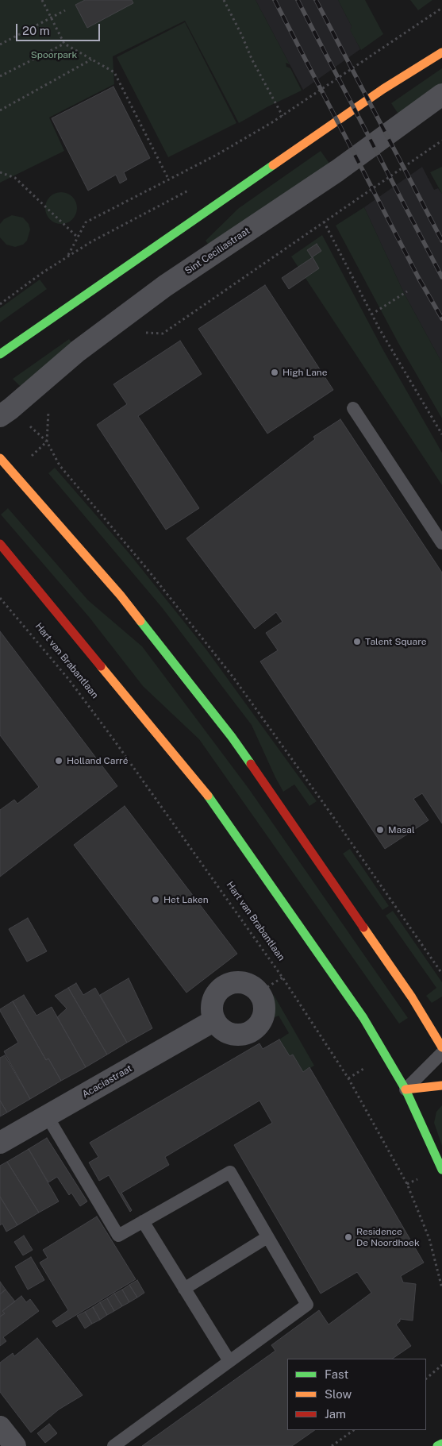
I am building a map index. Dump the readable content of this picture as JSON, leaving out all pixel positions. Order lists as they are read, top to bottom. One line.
{"streets":{"street":["Sint Ceciliastraat","Acaciastraat"],"path":["Hart van Brabantlaan"]},"parks":["Spoorpark"],"places":["High Lane","Talent Square","Holland Carré","Masal","Het Laken","Residence De Noordhoek"],"legend":["Fast","Slow","Jam"],"scale_bar":"20 m"}
